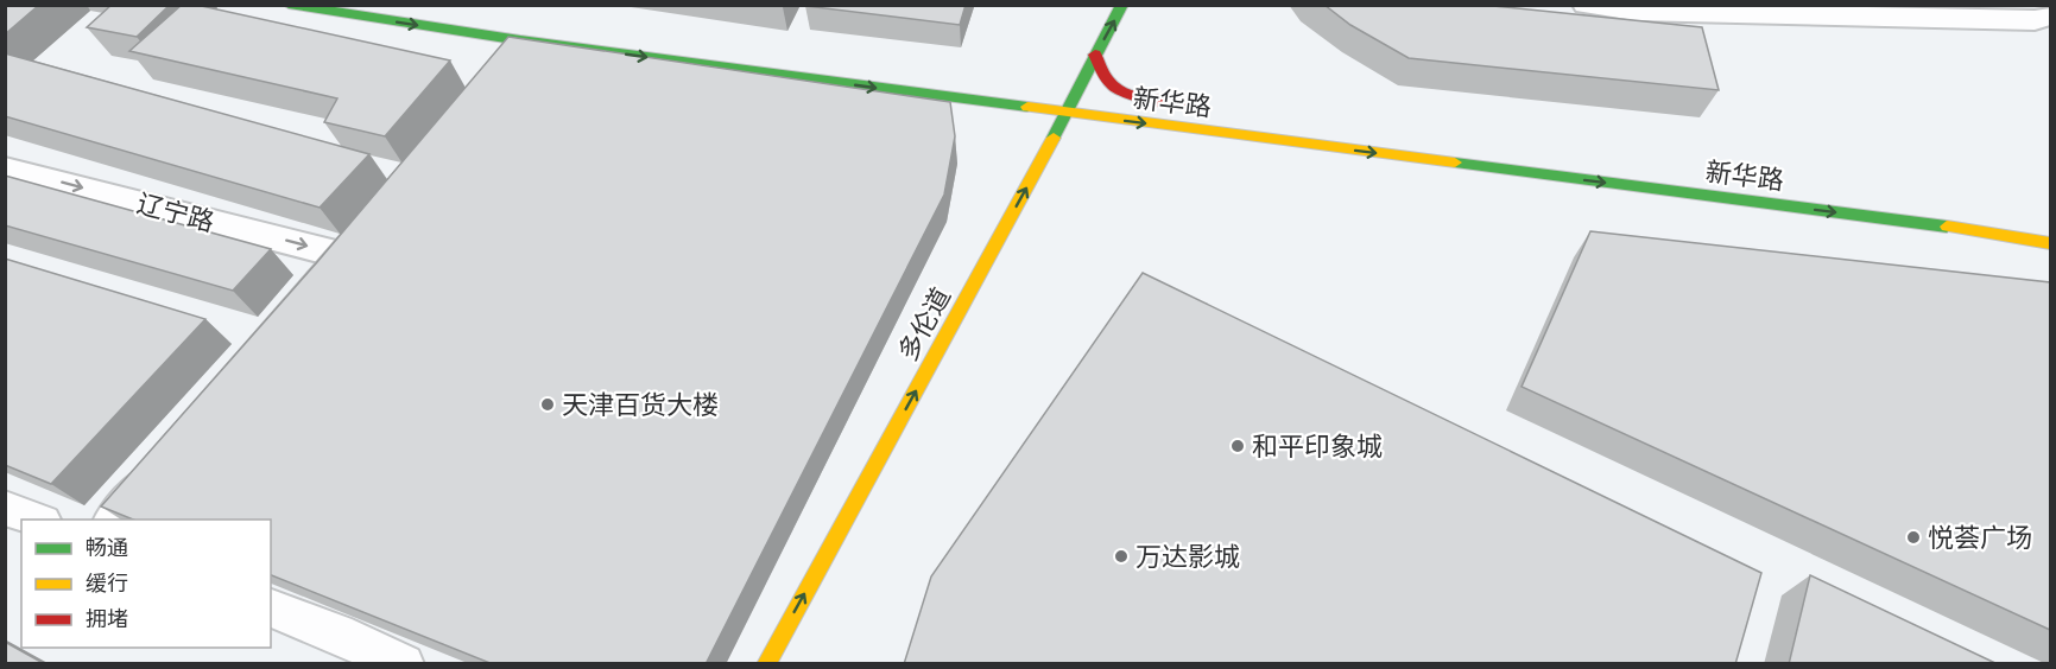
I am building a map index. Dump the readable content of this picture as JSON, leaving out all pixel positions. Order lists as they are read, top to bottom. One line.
{"streets":{"street":["新华路","辽宁路","多伦道"]},"crossings":[["新华路","多伦道"]],"one_way":["新华路","辽宁路","多伦道"],"places":["天津百货大楼","和平印象城","悦荟广场","万达影城"],"legend":["畅通","缓行","拥堵"]}
